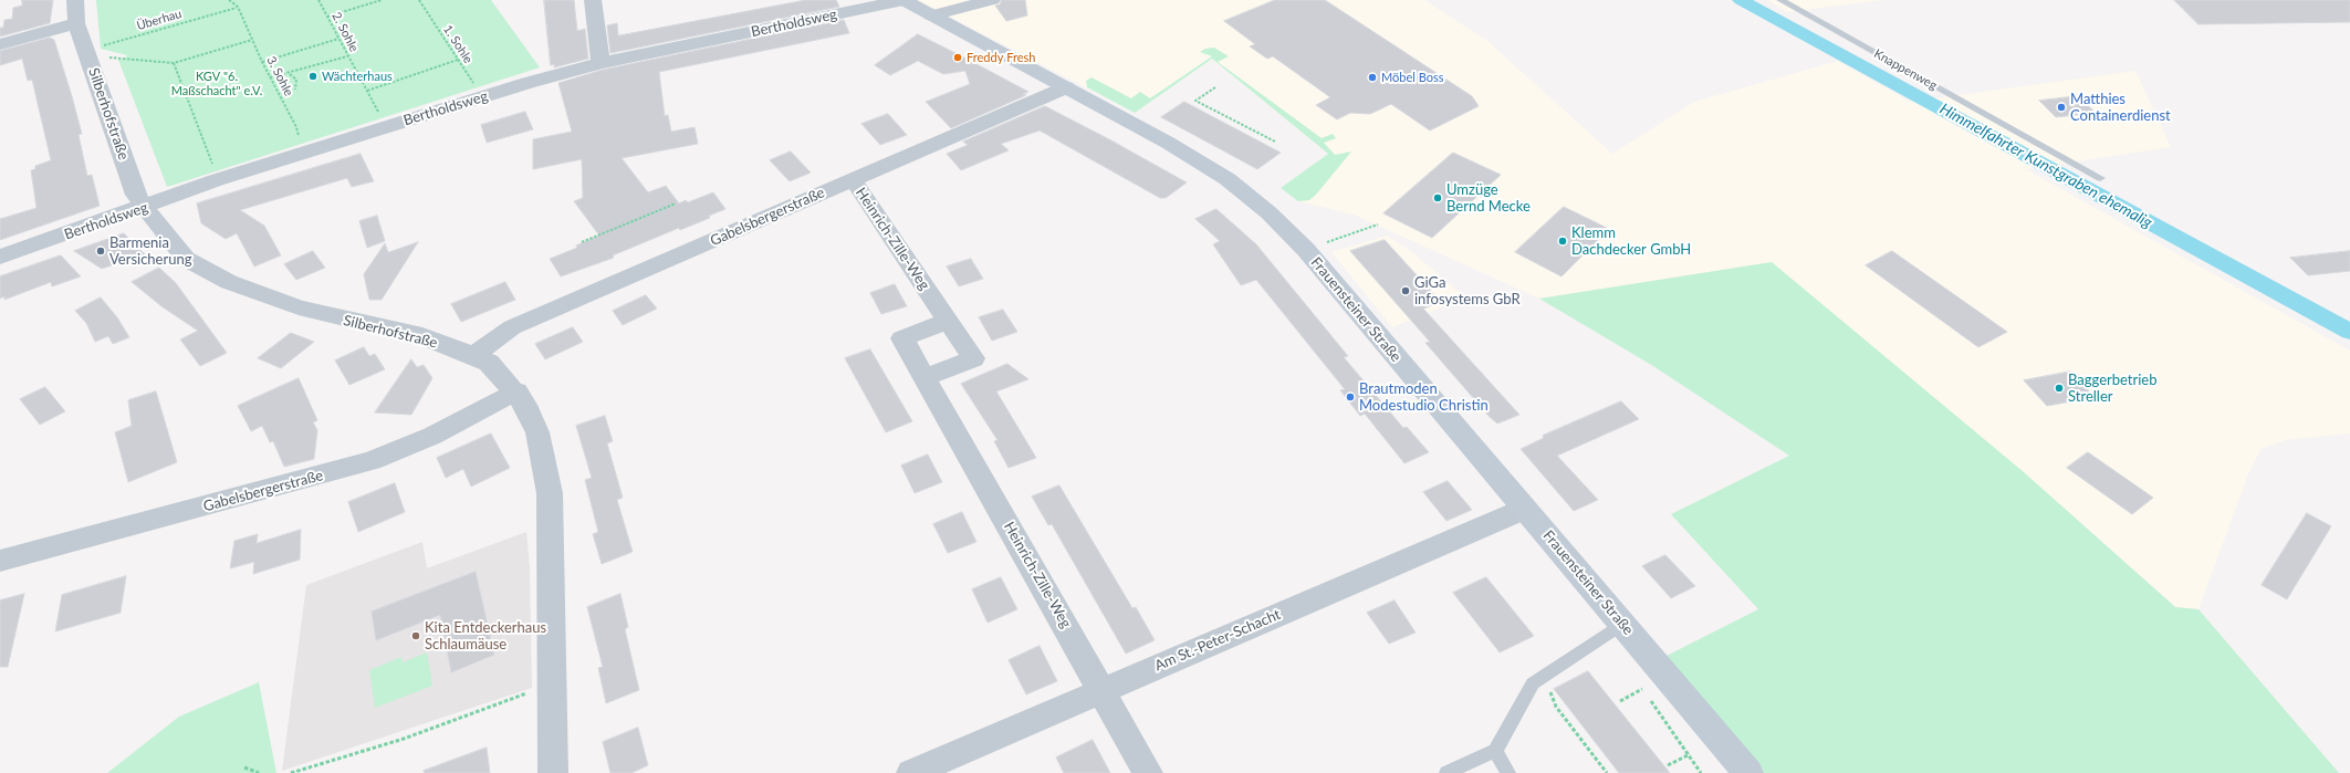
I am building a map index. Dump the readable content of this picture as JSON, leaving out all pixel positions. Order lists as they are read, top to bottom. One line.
{"streets":{"main road":["Frauensteiner Straße"],"street":["Bertholdsweg","Silberhofstraße","Gabelsbergerstraße","Heinrich-Zille-Weg","Am St.-Peter-Schacht"],"lane":["Knappenweg"],"path":["Überhau","2. Sohle","1. Sohle","3. Sohle"]},"crossings":[["Überhau","3. Sohle"],["Überhau","Silberhofstraße"],["Bertholdsweg","1. Sohle"],["Bertholdsweg","3. Sohle"],["Bertholdsweg","Silberhofstraße"],["Bertholdsweg","Frauensteiner Straße"],["Silberhofstraße","Gabelsbergerstraße"],["Gabelsbergerstraße","Heinrich-Zille-Weg"],["Gabelsbergerstraße","Frauensteiner Straße"],["Heinrich-Zille-Weg","Am St.-Peter-Schacht"],["Frauensteiner Straße","Am St.-Peter-Schacht"]],"water":["Himmelfahrter Kunstgraben ehemalig"],"parks":["KGV \"6. Maßschacht\" e.V."],"places":["Freddy Fresh","Wächterhaus","Möbel Boss","Matthies Containerdienst","Umzüge Bernd Mecke","Klemm Dachdecker GmbH","Barmenia Versicherung","GiGa infosystems GbR","Baggerbetrieb Streller","Brautmoden Modestudio Christin","Kita Entdeckerhaus Schlaumäuse"]}
